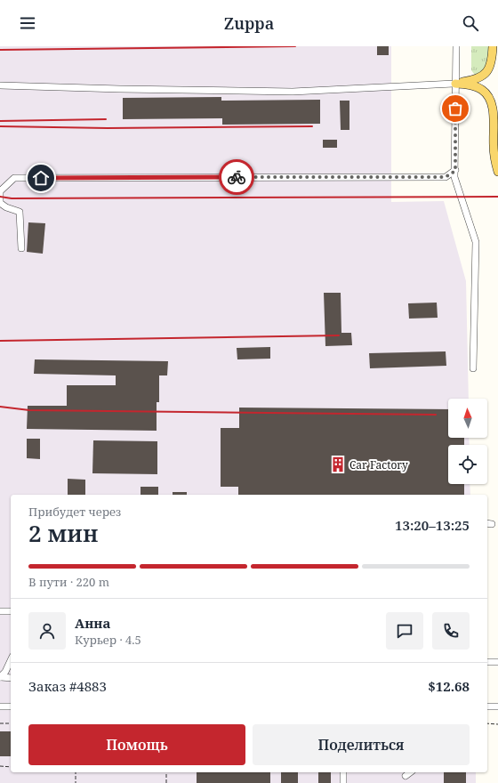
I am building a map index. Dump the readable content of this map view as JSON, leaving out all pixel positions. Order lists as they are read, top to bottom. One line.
{"places":{"building":["Car Factory"]},"north":"top","page":{"header":"Zuppa","heading":["2 мин","Прибудет через","13:20–13:25"],"panel":["Анна","Курьер · 4.5","Заказ #4883","$12.68"],"bar":"В пути · 220 m","buttons":["Помощь","Поделиться"]}}
